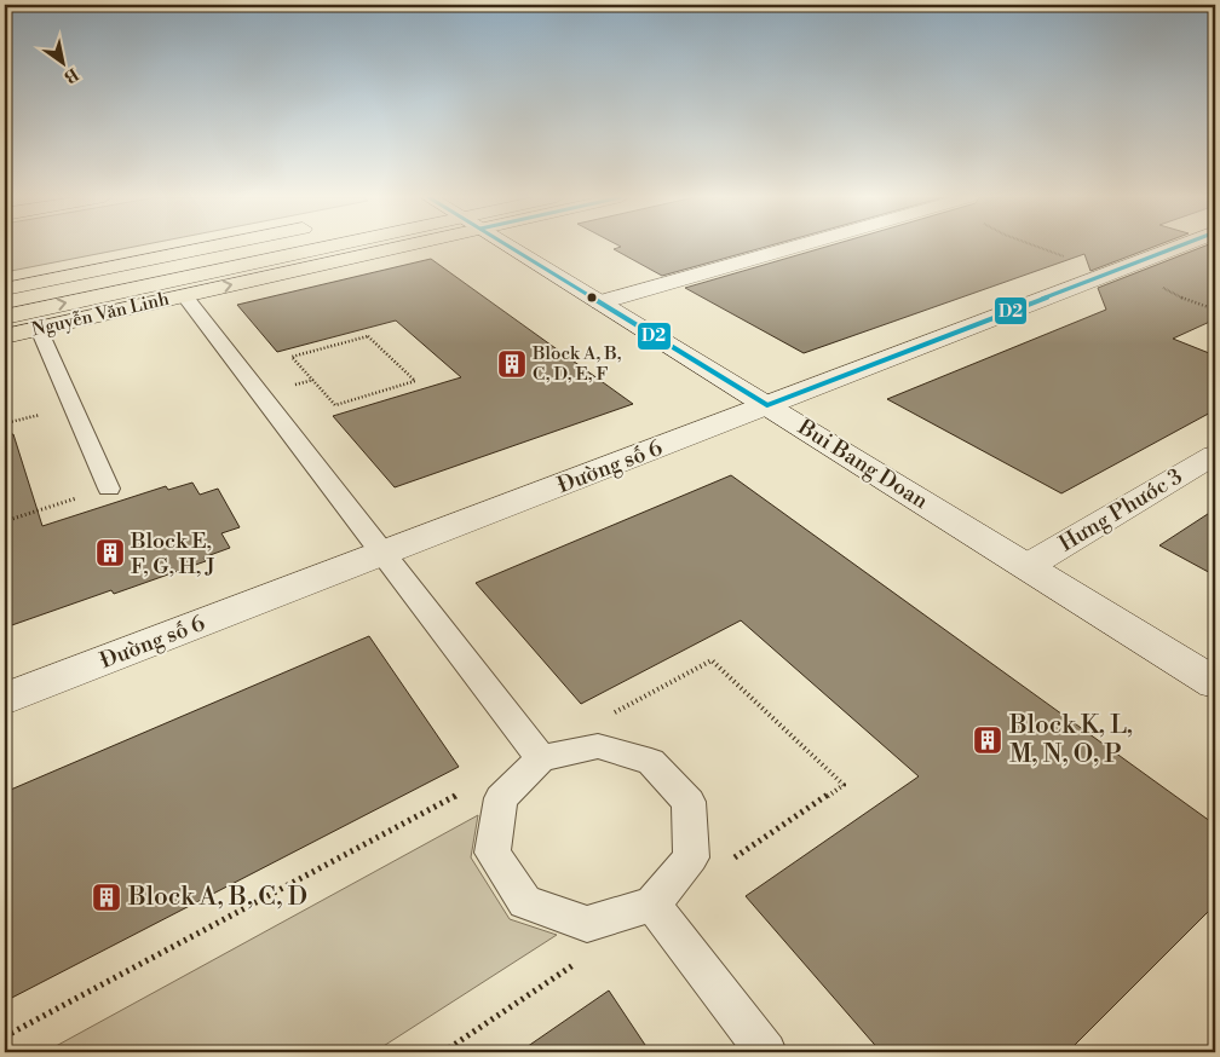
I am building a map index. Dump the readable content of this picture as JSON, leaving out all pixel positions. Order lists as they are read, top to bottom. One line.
{"streets":{"main road":["Nguyễn Văn Linh"],"street":["Bui Bang Doan","Đường số 6","Hưng Phước 3"]},"crossings":[["Bui Bang Doan","Đường số 6"],["Bui Bang Doan","Hưng Phước 3"]],"places":{"building":["Block A, B, C, D, E, F","Block E, F, G, H, J","Block K, L, M, N, O, P","Block A, B, C, D"]},"lines":["transit line D2"],"north":"bottom right"}
